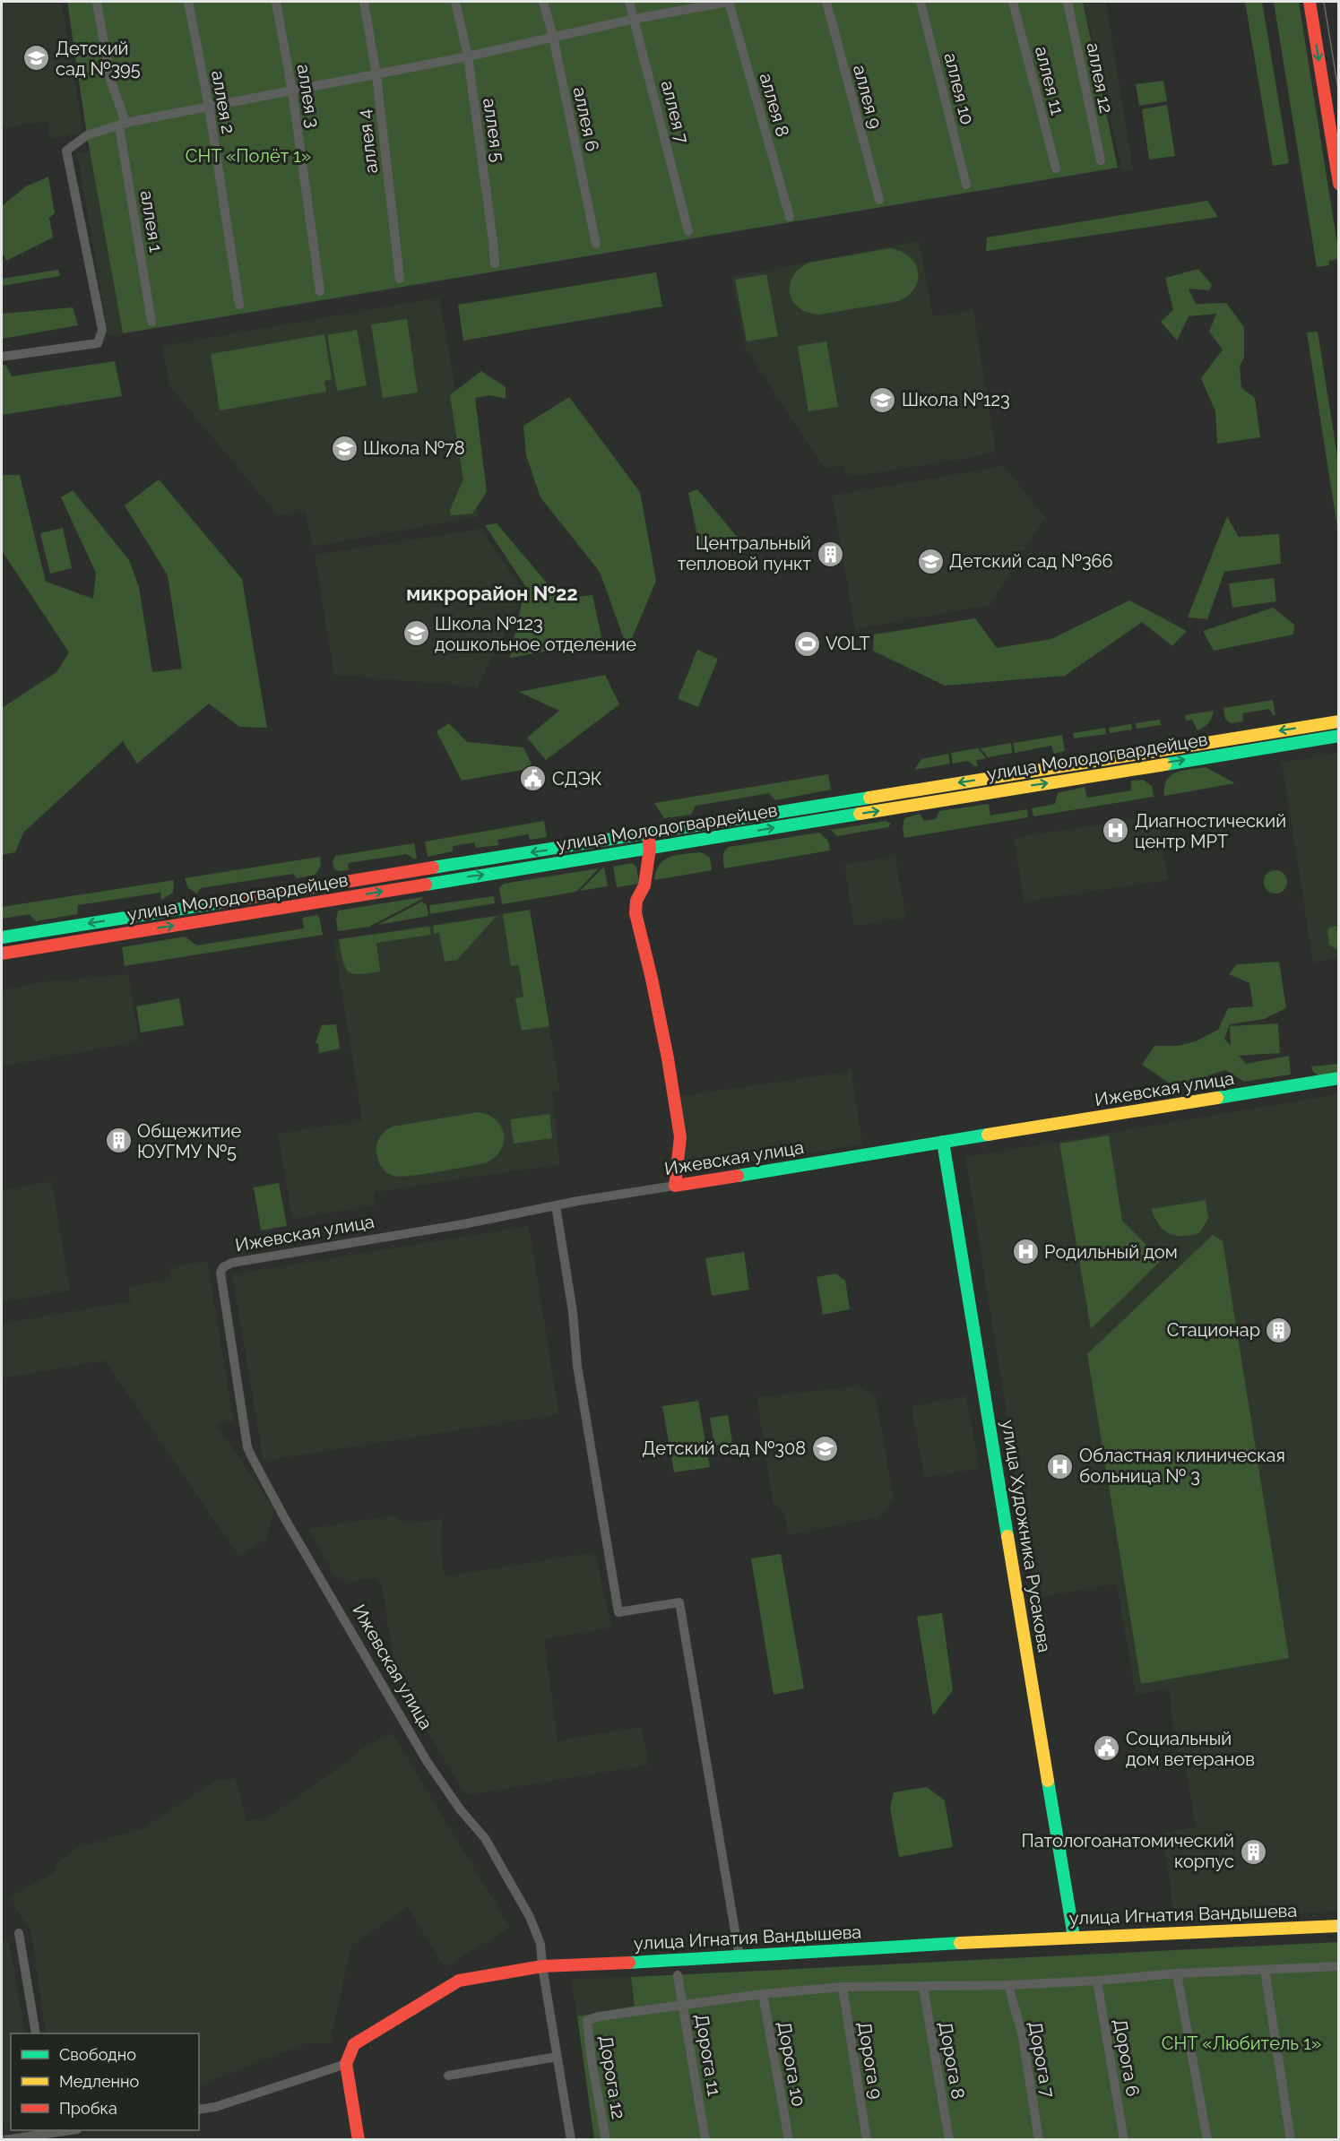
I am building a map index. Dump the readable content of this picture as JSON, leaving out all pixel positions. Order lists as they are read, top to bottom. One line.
{"streets":{"street":["аллея 12","аллея 11","аллея 10","аллея 3","аллея 9","аллея 2","аллея 8","аллея 7","аллея 6","аллея 5","аллея 4","аллея 1","улица Молодогвардейцев","Ижевская улица","улица Художника Русакова","улица Игнатия Вандышева","Дорога 11","Дорога 6","Дорога 7","Дорога 9","Дорога 8","Дорога 10","Дорога 12"]},"crossings":[["Ижевская улица","улица Художника Русакова"],["Ижевская улица","улица Игнатия Вандышева"],["улица Художника Русакова","улица Игнатия Вандышева"],["Дорога 11","Дорога 12"]],"districts":["микрорайон №22"],"parks":["СНТ «Полёт 1»","СНТ «Любитель 1»"],"places":{"school or university":["Детский сад №395","Школа №123","Школа №78","Детский сад №366","Школа №123 дошкольное отделение","Детский сад №308"],"building":["Центральный тепловой пункт","Общежитие ЮУГМУ №5","Стационар","Патологоанатомический корпус"],"sports":["VOLT"],"public building":["СДЭК","Социальный дом ветеранов"],"hospital":["Диагностический центр МРТ","Родильный дом","Областная клиническая больница № 3"]},"legend":["Свободно","Медленно","Пробка"]}
